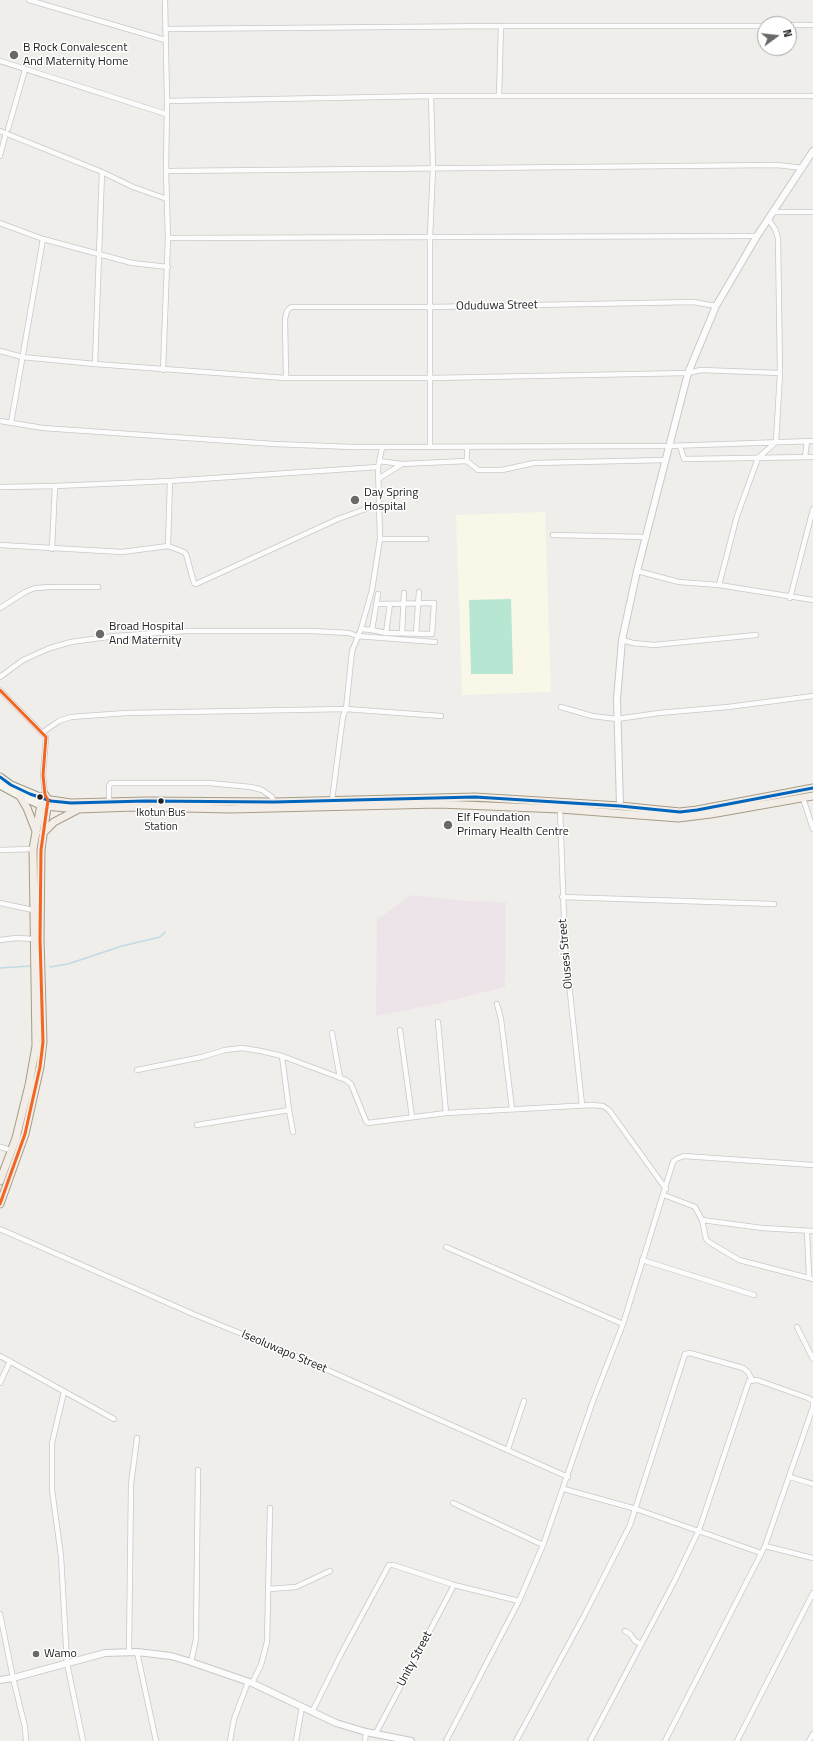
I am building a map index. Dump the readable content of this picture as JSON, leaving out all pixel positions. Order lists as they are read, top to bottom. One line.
{"streets":{"street":["Oduduwa Street","Olusesi Street","Iseoluwapo Street","Unity Street"]},"places":["B Rock Convalescent And Maternity Home","Day Spring Hospital","Broad Hospital And Maternity","Ikotun Bus Station","Elf Foundation Primary Health Centre","Wamo"],"north":"right"}
